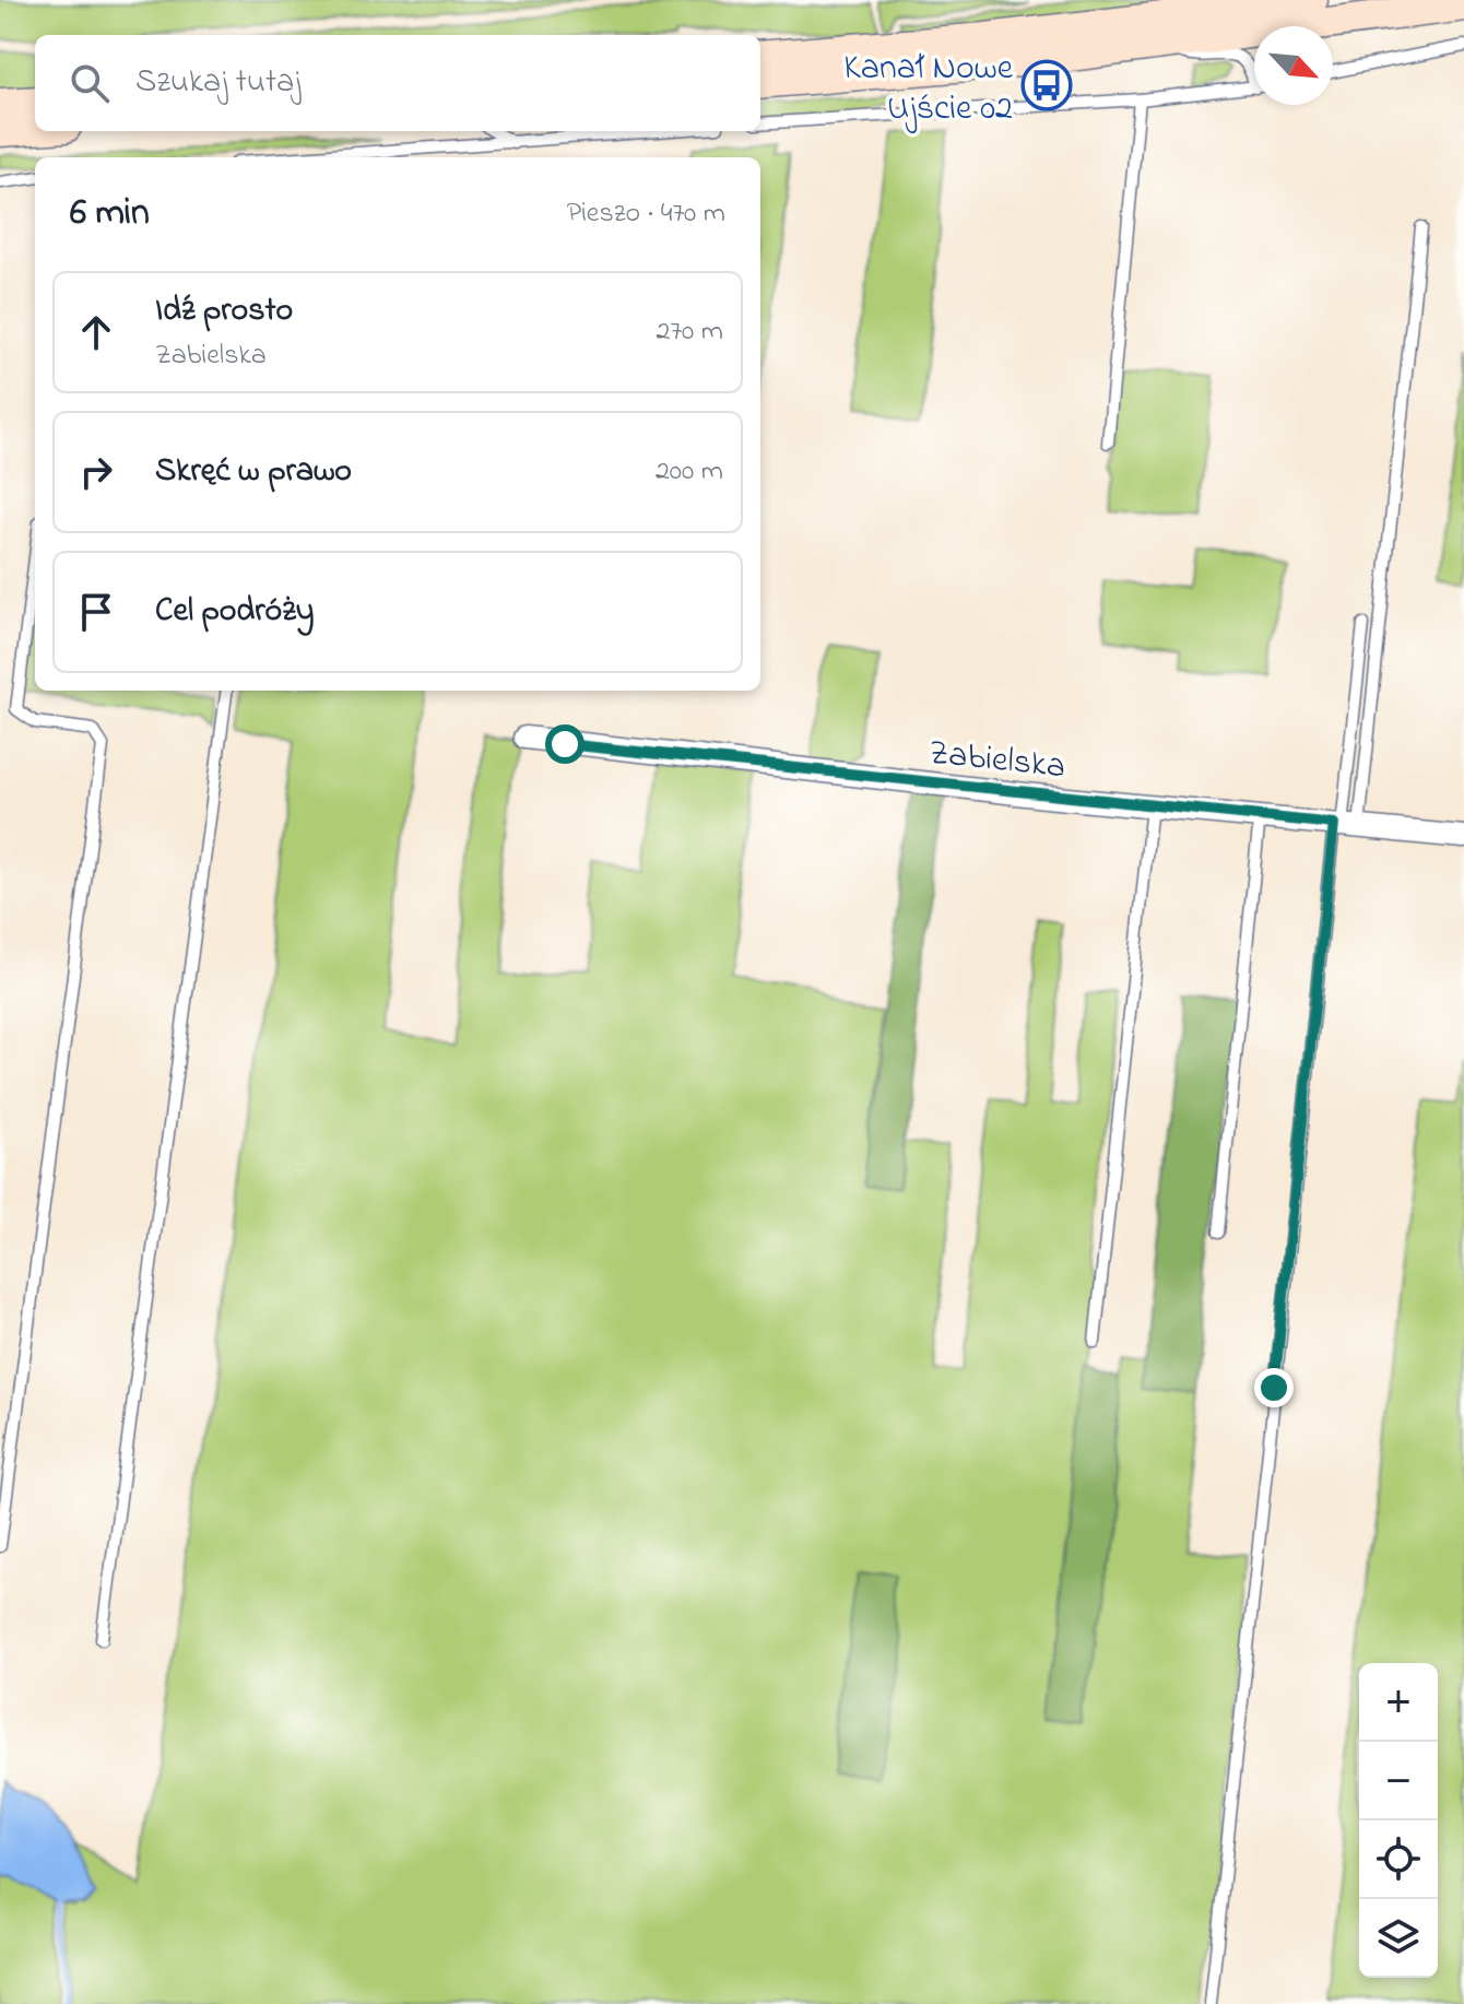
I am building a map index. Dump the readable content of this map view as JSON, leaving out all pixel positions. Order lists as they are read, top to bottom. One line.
{"streets":{"street":["Zabielska"]},"places":{"bus stop":["Kanał Nowe Ujście 02"]},"north":"bottom right","page":{"search":"Szukaj tutaj","heading":["6 min","Pieszo · 470 m"],"list":[["Idź prosto","Zabielska","270 m"],["Skręć w prawo","200 m"],"Cel podróży"],"map_buttons":["+","−"]}}
